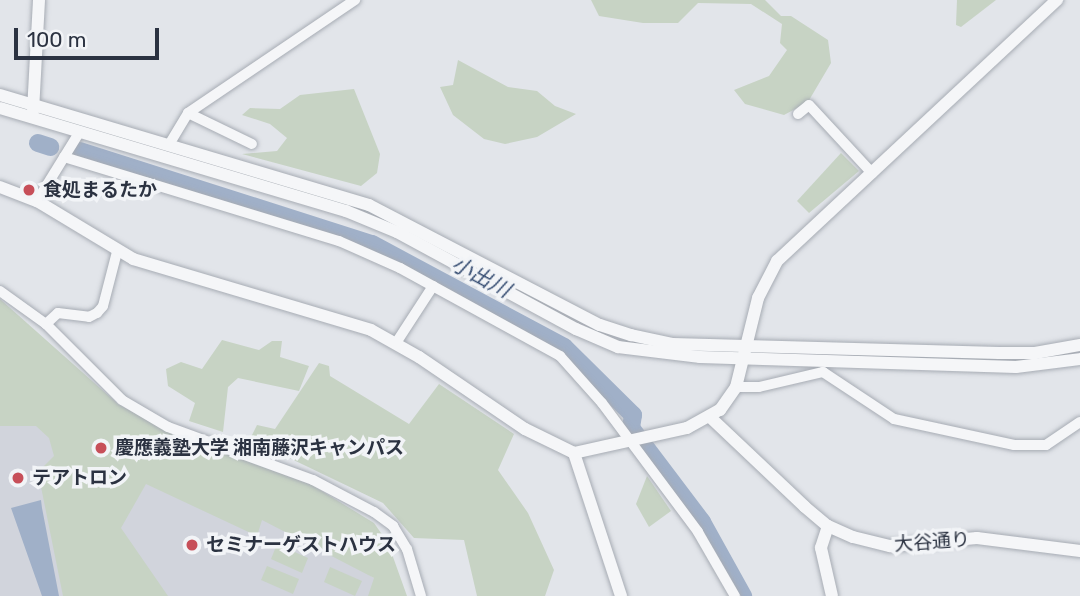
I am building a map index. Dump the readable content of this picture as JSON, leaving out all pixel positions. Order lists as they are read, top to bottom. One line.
{"streets":{"street":["大谷通り"]},"water":["小出川"],"places":["食処まるたか","慶應義塾大学 湘南藤沢キャンパス","テアトロン","セミナーゲストハウス"],"scale_bar":"100 m"}
